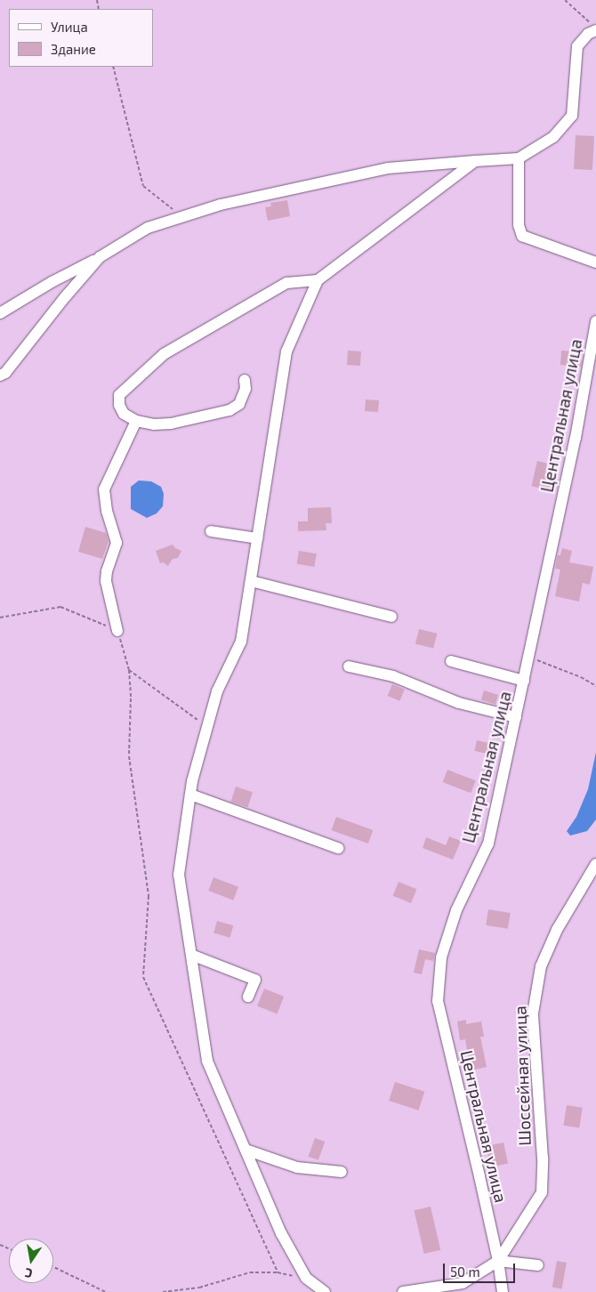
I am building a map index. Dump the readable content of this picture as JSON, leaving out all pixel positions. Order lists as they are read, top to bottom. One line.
{"streets":{"street":["Центральная улица","Шоссейная улица"]},"crossings":[["Центральная улица","Шоссейная улица"]],"legend":["Улица","Здание"],"scale_bar":"50 m","north":"bottom"}
